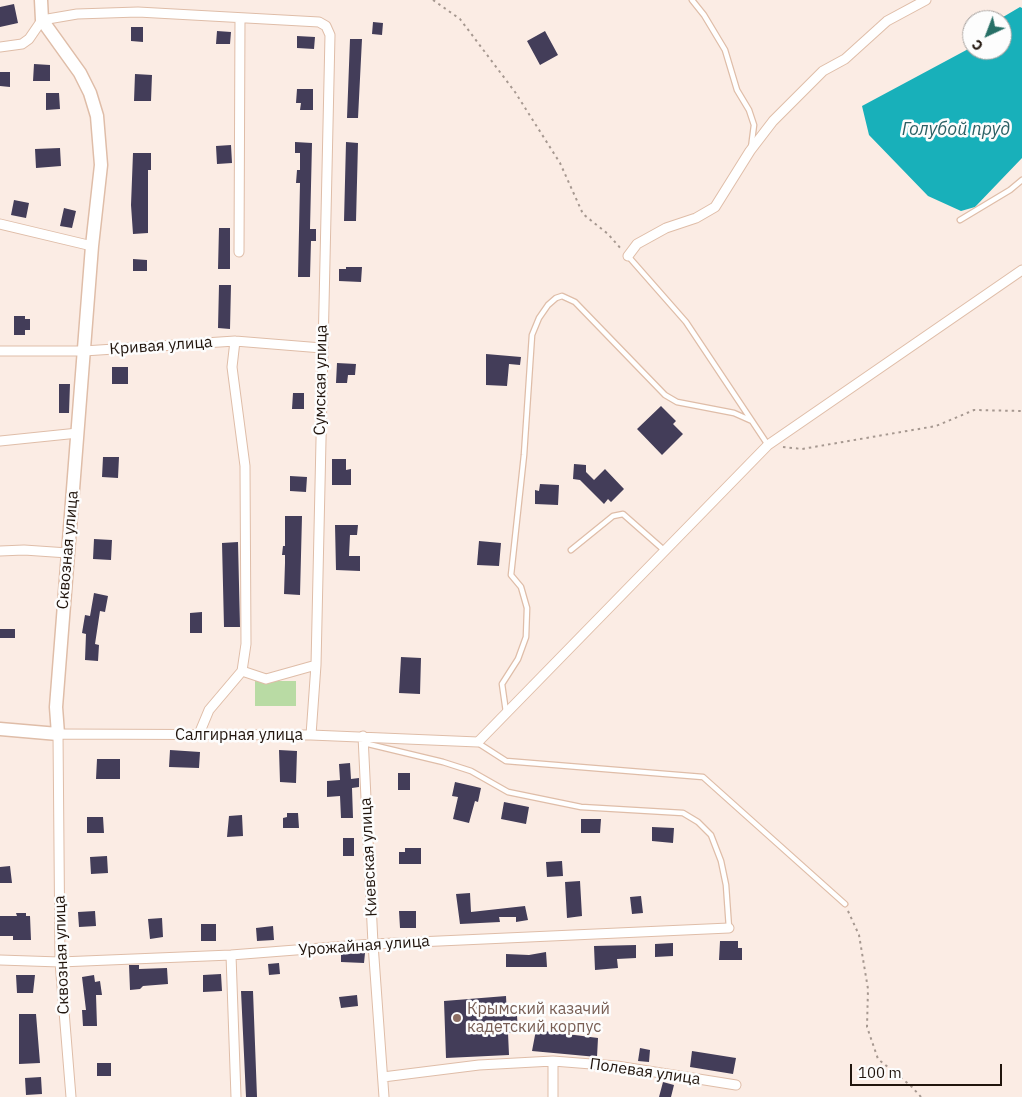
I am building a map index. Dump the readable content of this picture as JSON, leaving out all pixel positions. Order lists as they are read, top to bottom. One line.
{"streets":{"main road":["Сквозная улица","Салгирная улица"],"street":["Кривая улица","Сумская улица","Киевская улица","Урожайная улица","Полевая улица"]},"crossings":[["Кривая улица","Сумская улица"],["Кривая улица","Сквозная улица"],["Сумская улица","Салгирная улица"],["Сквозная улица","Салгирная улица"],["Сквозная улица","Урожайная улица"],["Салгирная улица","Киевская улица"],["Киевская улица","Урожайная улица"],["Киевская улица","Полевая улица"]],"water":["Голубой пруд"],"places":["Крымский казачий кадетский корпус"],"scale_bar":"100 m","north":"bottom left"}
